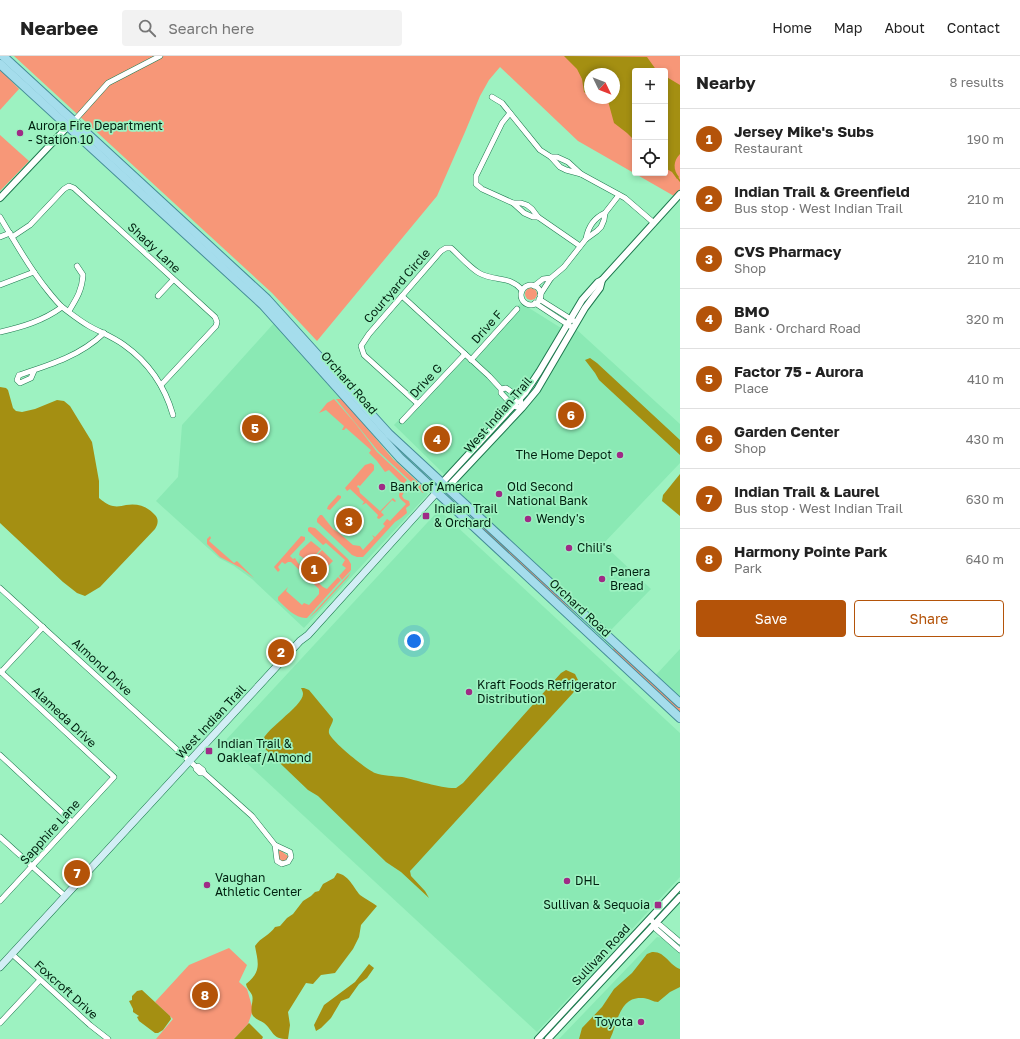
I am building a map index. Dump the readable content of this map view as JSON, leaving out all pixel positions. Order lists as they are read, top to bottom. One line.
{"streets":{"main road":["Orchard Road","West Indian Trail"],"street":["Shady Lane","Courtyard Circle","Drive F","Drive G","Almond Drive","Alameda Drive","Sapphire Lane","Sullivan Road","Foxcroft Drive"]},"crossings":[["Courtyard Circle","Drive G"],["Orchard Road","West Indian Trail"],["West Indian Trail","Almond Drive"],["West Indian Trail","Foxcroft Drive"],["Alameda Drive","Sapphire Lane"]],"places":{"other":["Aurora Fire Department - Station 10","The Home Depot","Bank of America","Old Second National Bank","Wendy's","Chili's","Panera Bread","Kraft Foods Refrigerator Distribution","DHL","Vaughan Athletic Center","Toyota"],"transit":["Indian Trail & Orchard","Indian Trail & Oakleaf/Almond","Sullivan & Sequoia"]},"north":"bottom right","page":{"header":"Nearbee","search":"Search here","nav":["Home","Map","About","Contact"],"heading":["Nearby","8 results"],"map_buttons":["+","−"],"list":[{"mark":"1","name":"Jersey Mike's Subs","note":"Restaurant","value":"190 m"},{"mark":"2","name":"Indian Trail & Greenfield","note":"Bus stop · West Indian Trail","value":"210 m"},{"mark":"3","name":"CVS Pharmacy","note":"Shop","value":"210 m"},{"mark":"4","name":"BMO","note":"Bank · Orchard Road","value":"320 m"},{"mark":"5","name":"Factor 75 - Aurora","note":"Place","value":"410 m"},{"mark":"6","name":"Garden Center","note":"Shop","value":"430 m"},{"mark":"7","name":"Indian Trail & Laurel","note":"Bus stop · West Indian Trail","value":"630 m"},{"mark":"8","name":"Harmony Pointe Park","note":"Park","value":"640 m"}],"pins":["6","5","4","3","1","2","7","8"],"buttons":["Save","Share"]}}
